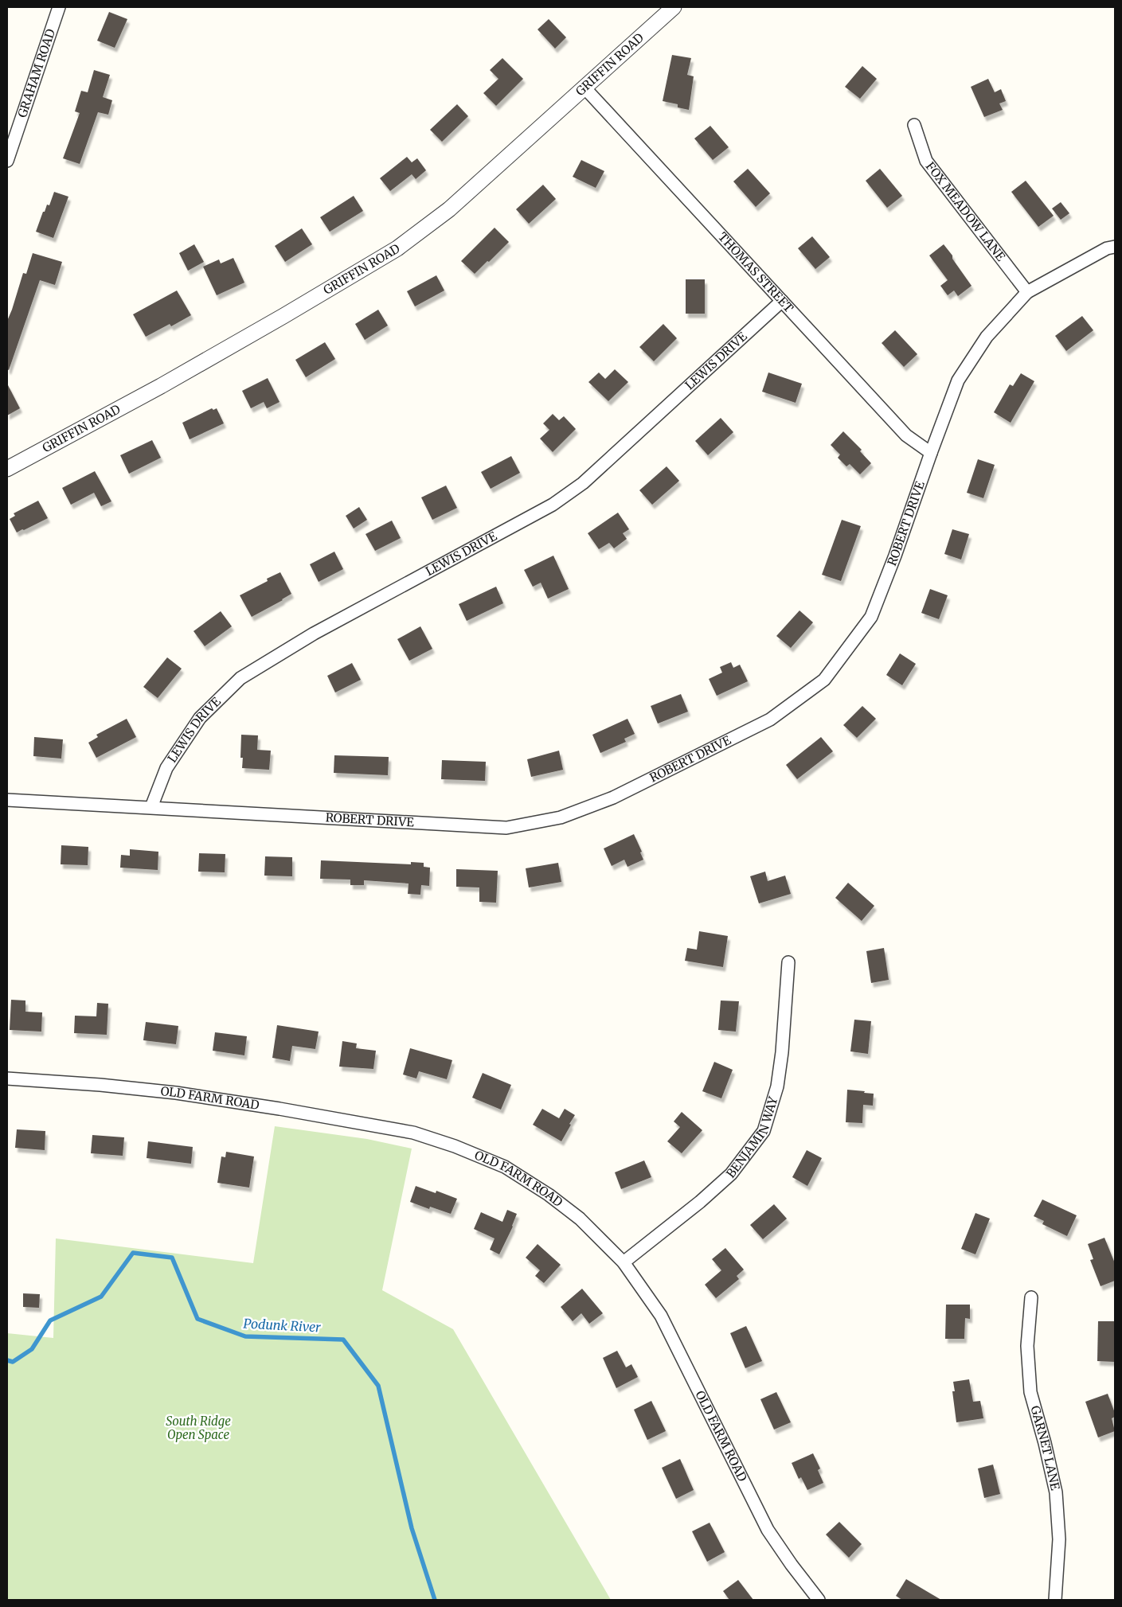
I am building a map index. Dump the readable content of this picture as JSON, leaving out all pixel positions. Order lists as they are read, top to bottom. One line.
{"streets":{"street":["GRIFFIN ROAD","GRAHAM ROAD","FOX MEADOW LANE","THOMAS STREET","LEWIS DRIVE","ROBERT DRIVE","OLD FARM ROAD","BENJAMIN WAY","GARNET LANE"]},"crossings":[["GRIFFIN ROAD","THOMAS STREET"],["FOX MEADOW LANE","ROBERT DRIVE"],["THOMAS STREET","LEWIS DRIVE"],["THOMAS STREET","ROBERT DRIVE"],["LEWIS DRIVE","ROBERT DRIVE"],["OLD FARM ROAD","BENJAMIN WAY"]],"water":["Podunk River"],"parks":["South Ridge Open Space"]}
